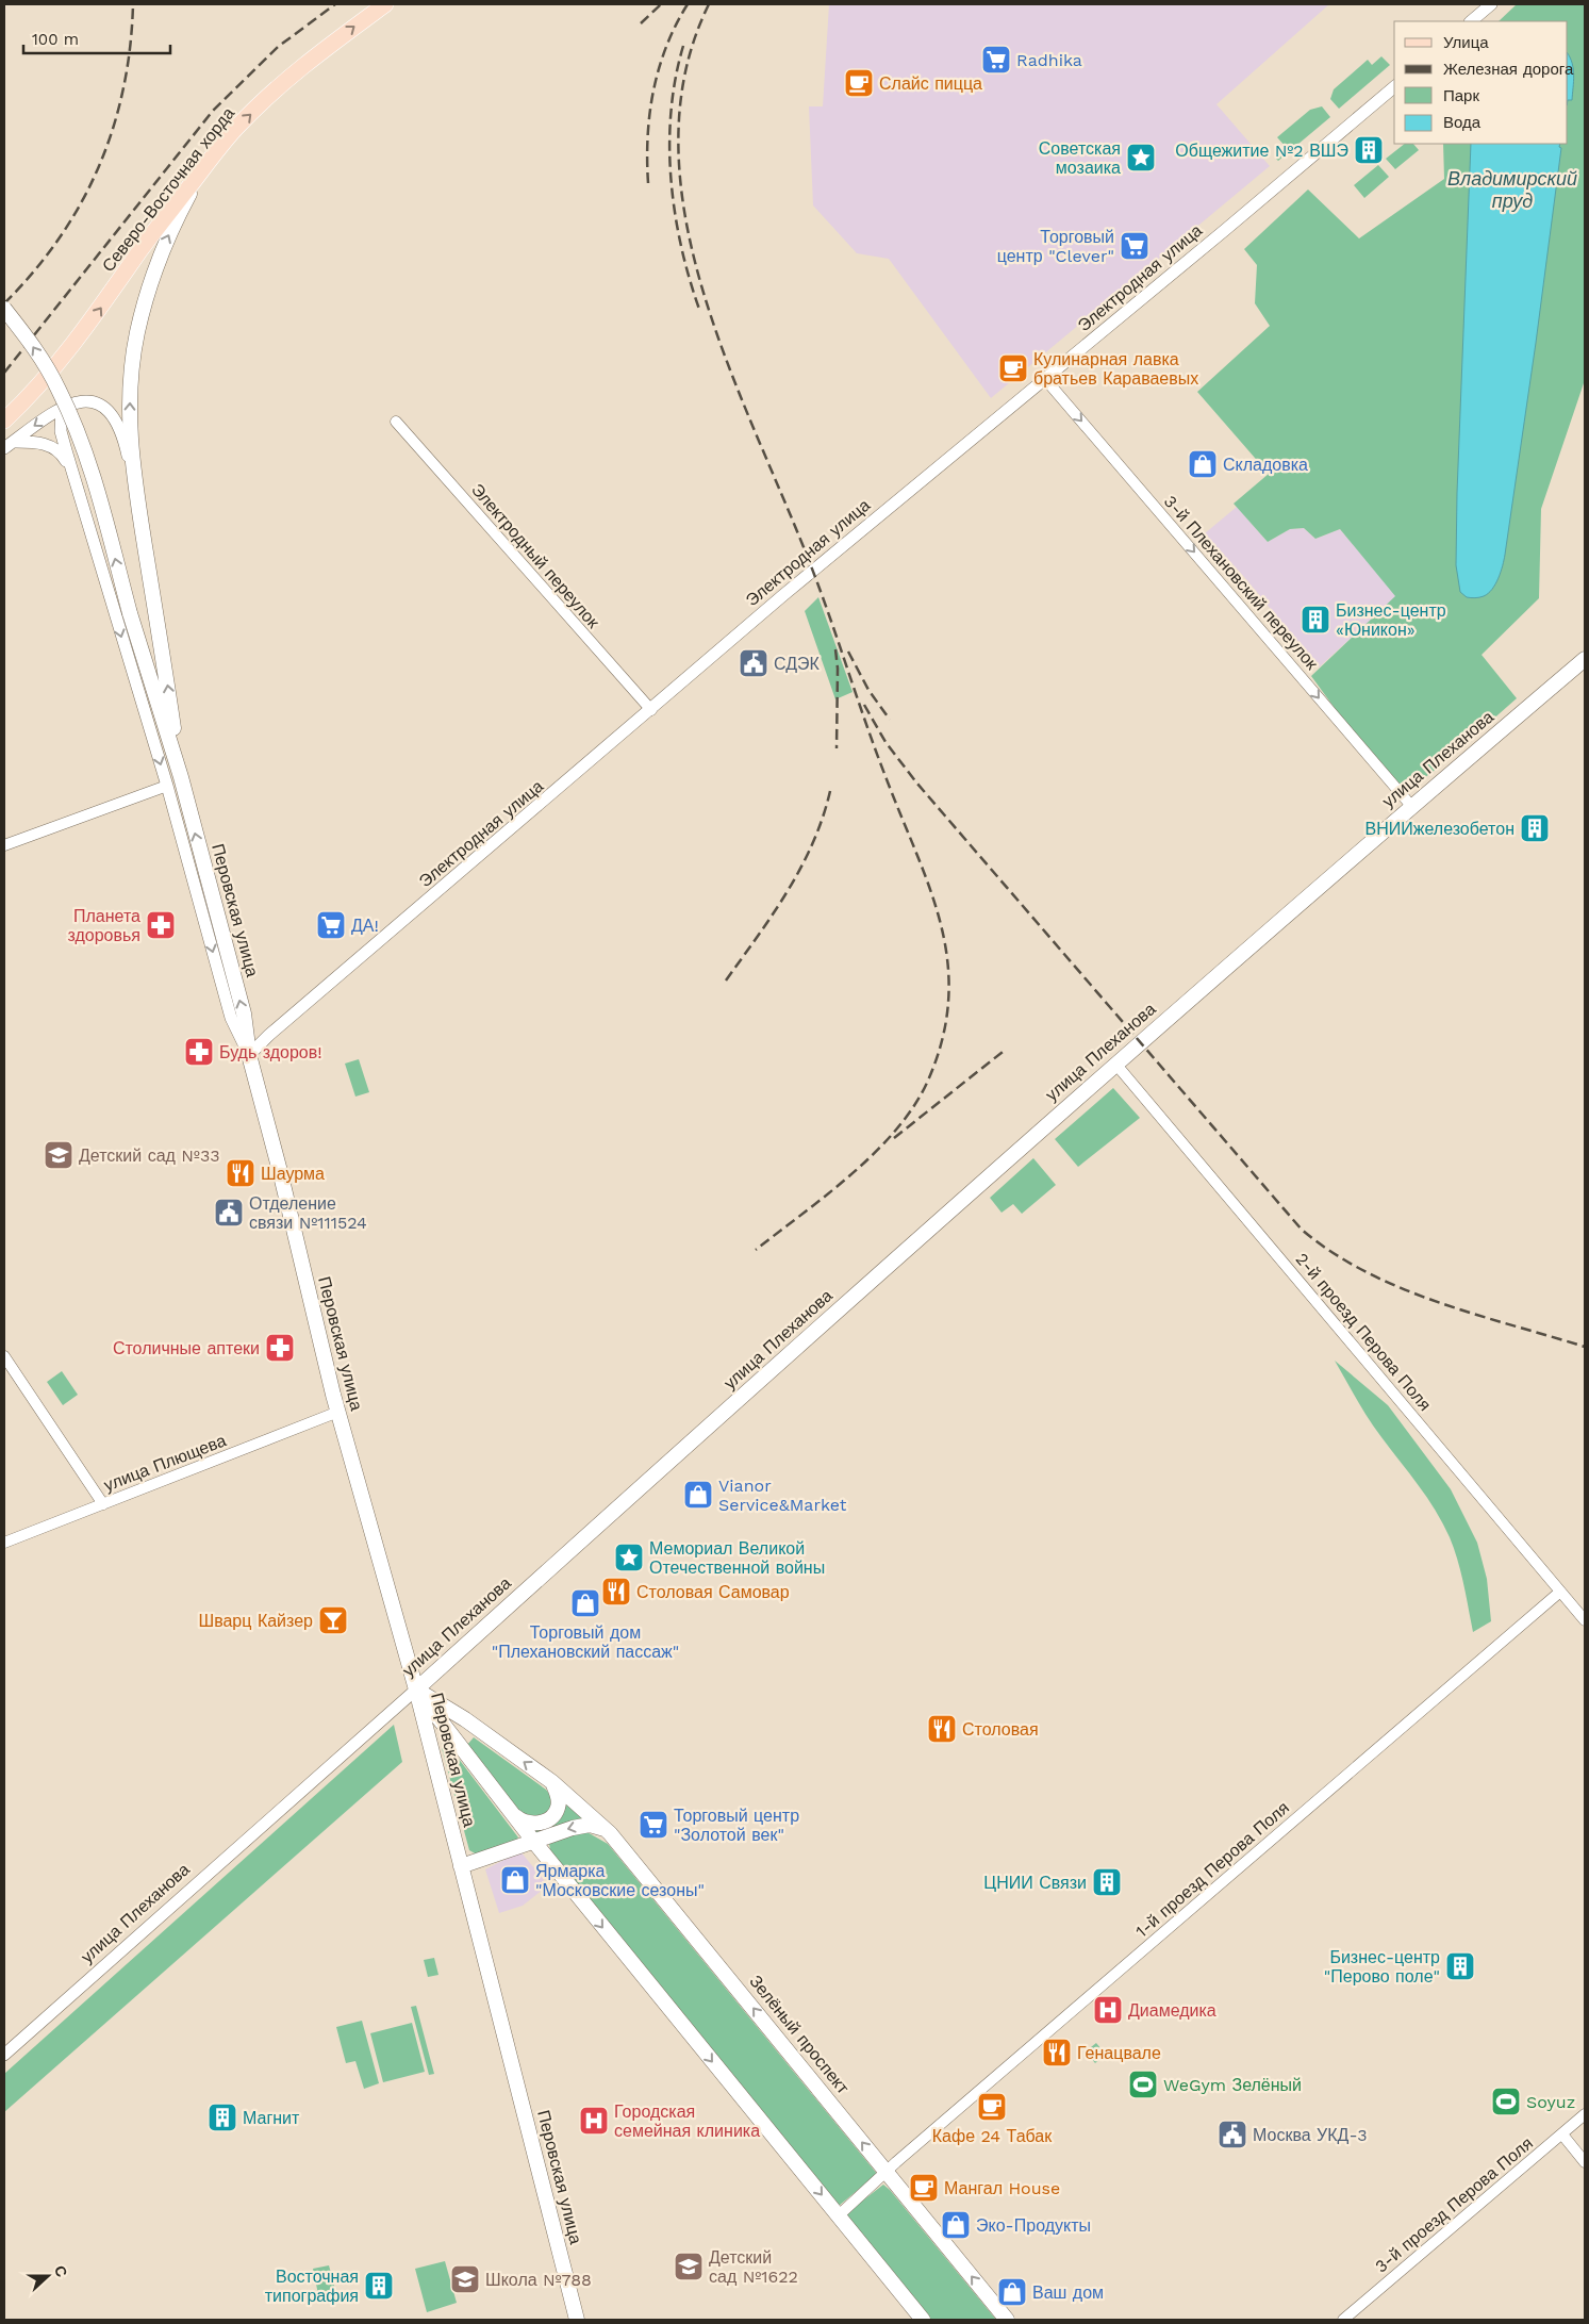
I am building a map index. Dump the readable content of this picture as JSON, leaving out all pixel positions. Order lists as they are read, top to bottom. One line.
{"streets":{"main road":["Северо-Восточная хорда","улица Плеханова","Перовская улица","Зелёный проспект"],"street":["Электродная улица","Электродный переулок","3-й Плехановский переулок","2-й проезд Перова Поля","улица Плющева","1-й проезд Перова Поля","3-й проезд Перова Поля"]},"crossings":[["Электродная улица","Электродный переулок"],["Электродная улица","3-й Плехановский переулок"],["Электродная улица","Перовская улица"],["3-й Плехановский переулок","улица Плеханова"],["улица Плеханова","Перовская улица"],["улица Плеханова","2-й проезд Перова Поля"],["улица Плеханова","Зелёный проспект"],["Перовская улица","улица Плющева"],["Перовская улица","Зелёный проспект"],["2-й проезд Перова Поля","1-й проезд Перова Поля"],["1-й проезд Перова Поля","Зелёный проспект"]],"one_way":["Северо-Восточная хорда","3-й Плехановский переулок"],"water":["Владимирский пруд"],"places":{"supermarket":["Radhika","Торговый центр \"Clever\"","ДА!","Торговый центр \"Золотой век\""],"cafe":["Слайс пицца","Кулинарная лавка братьев Караваевых","Кафе 24 Табак","Мангал House"],"building":["Общежитие №2 ВШЭ","Бизнес-центр «Юникон»","ВНИИжелезобетон","ЦНИИ Связи","Бизнес-центр \"Перово поле\"","Магнит","Восточная типография"],"place":["Советская мозаика","Мемориал Великой Отечественной войны"],"shop":["Складовка","Vianor Service&Market","Торговый дом \"Плехановский пассаж\"","Ярмарка \"Московские сезоны\"","Эко-Продукты","Ваш дом"],"public building":["СДЭК","Отделение связи №111524","Москва УКД-3"],"pharmacy":["Планета здоровья","Будь здоров!","Столичные аптеки"],"school or university":["Детский сад №33","Детский сад №1622","Школа №788"],"restaurant":["Шаурма","Столовая Самовар","Столовая","Генацвале"],"bar":["Шварц Кайзер"],"hospital":["Диамедика","Городская семейная клиника"],"sports":["WeGym Зелёный","Soyuz"]},"legend":["Улица","Железная дорога","Парк","Вода"],"scale_bar":"100 m","north":"right"}
